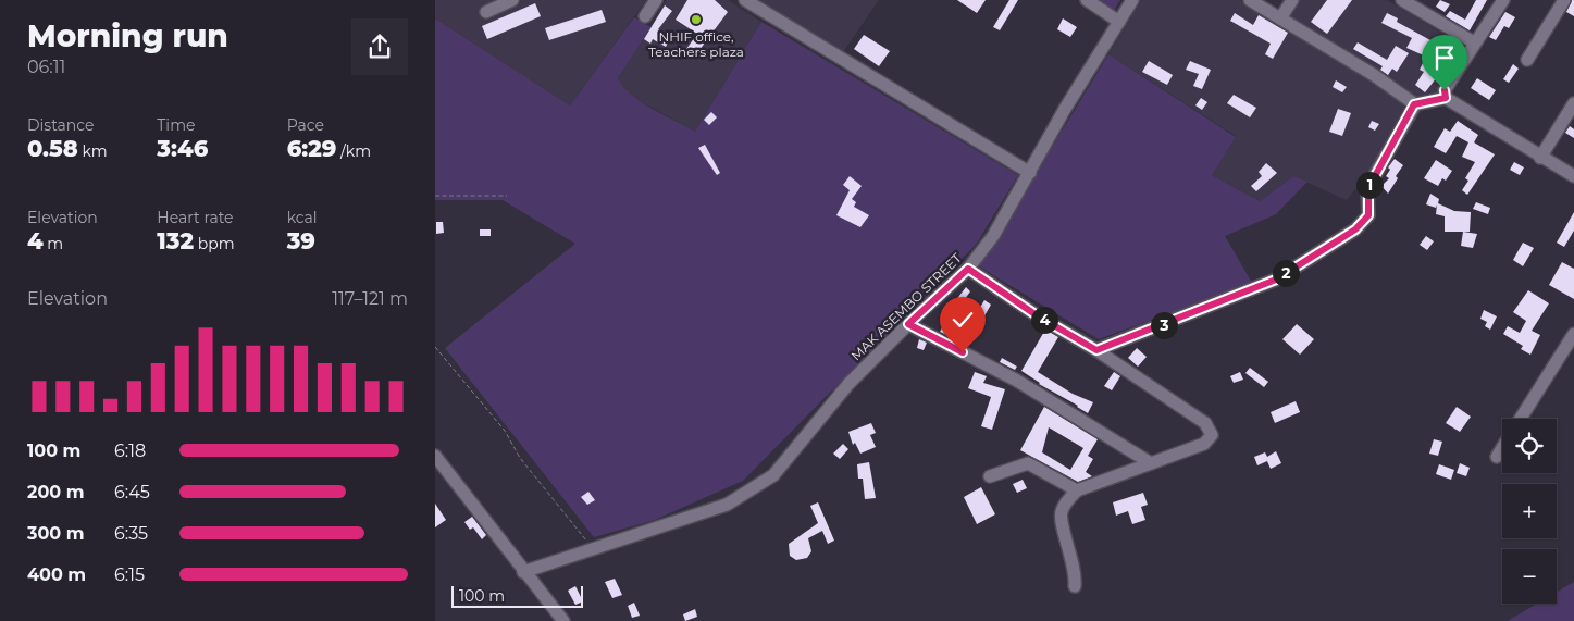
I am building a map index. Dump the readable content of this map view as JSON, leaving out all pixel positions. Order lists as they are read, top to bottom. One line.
{"streets":{"street":["MAK ASEMBO STREET"]},"places":["NHIF office, Teachers plaza"],"scale_bar":"100 m","page":{"heading":["Morning run","06:11"],"stats":[["Distance","0.58 km"],["Time","3:46"],["Pace","6:29 /km"],["Elevation","4 m"],["Heart rate","132 bpm"],["kcal","39"]],"pins":["1","2","4","3"],"chart":["Elevation","117–121 m"],"map_buttons":["+","−"],"list":[{"name":"100 m","note":"6:18"},{"name":"200 m","note":"6:45"},{"name":"300 m","note":"6:35"},{"name":"400 m","note":"6:15"}],"scale":"100 m"}}
